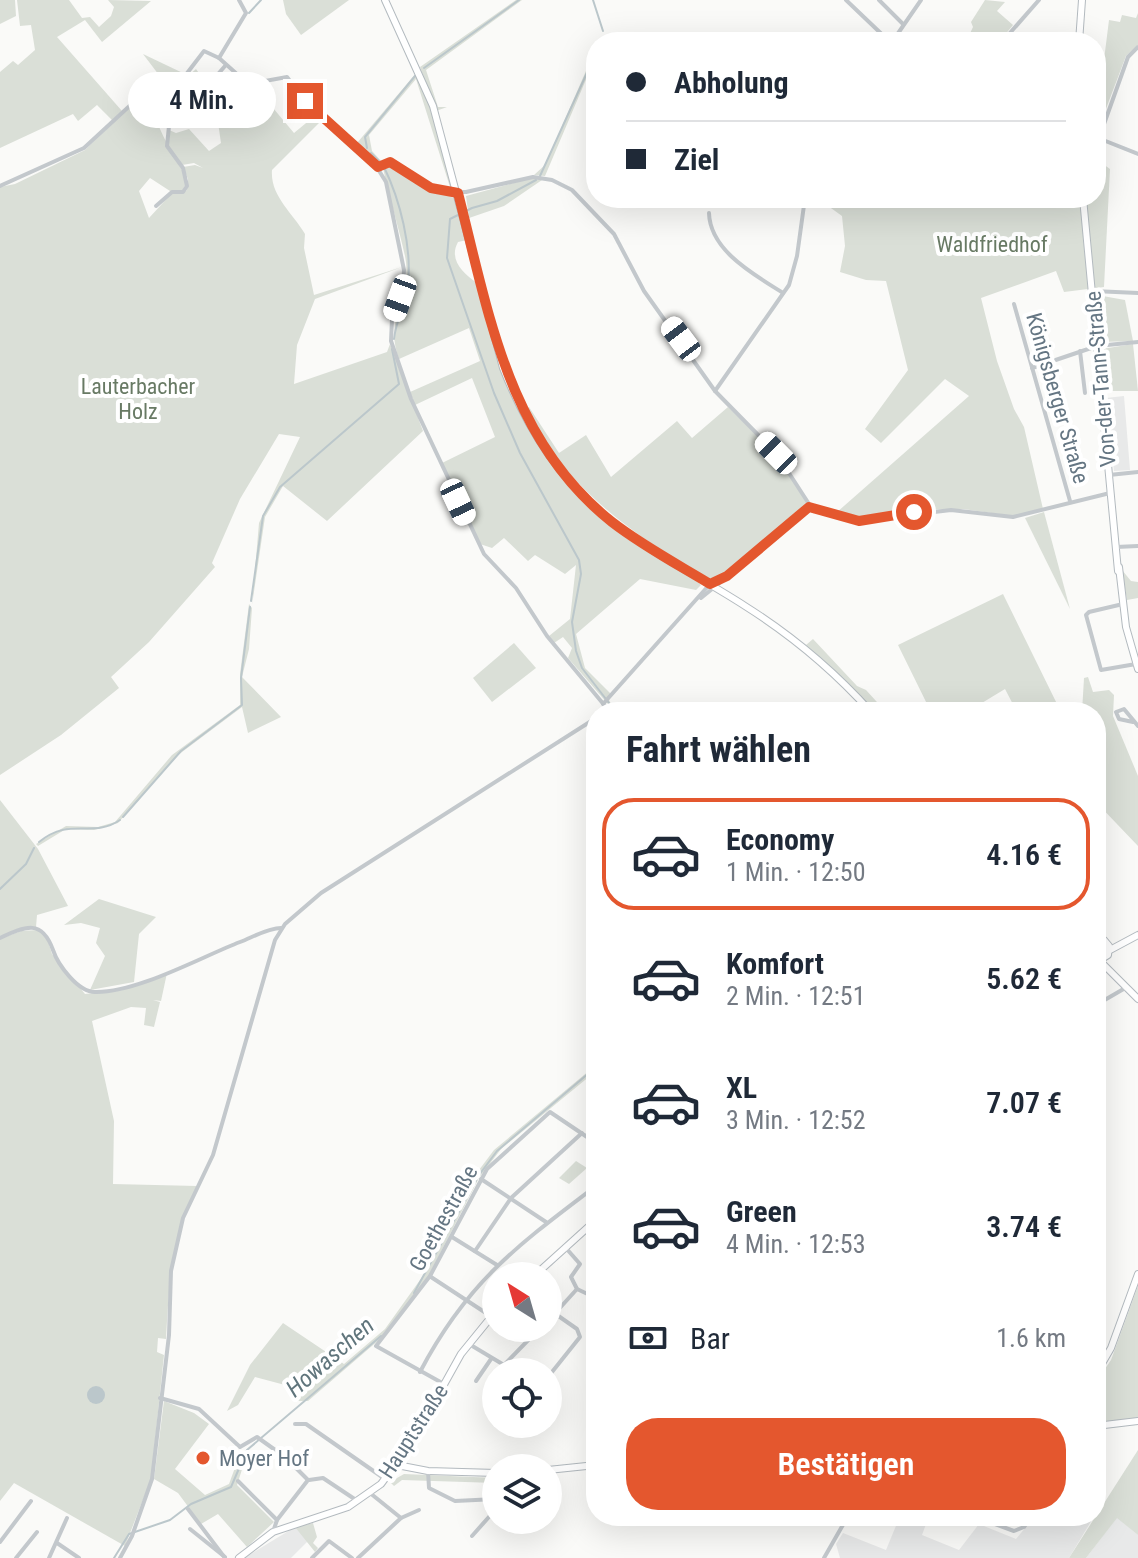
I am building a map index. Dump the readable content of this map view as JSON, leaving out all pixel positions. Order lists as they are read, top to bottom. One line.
{"streets":{"street":["Von-der-Tann-Straße","Königsberger Straße","Goethestraße","Hauptstraße"]},"water":["Howaschen"],"parks":["Waldfriedhof","Lauterbacher Holz"],"places":["Moyer Hof"],"north":"top left","page":{"banner":["Abholung","Ziel"],"bubble":"4 Min.","heading":"Fahrt wählen","list":[{"name":"Economy","note":"1 Min. · 12:50","value":"4.16 €"},{"name":"Komfort","note":"2 Min. · 12:51","value":"5.62 €"},{"name":"XL","note":"3 Min. · 12:52","value":"7.07 €"},{"name":"Green","note":"4 Min. · 12:53","value":"3.74 €"}],"pay":["Bar","1.6 km"],"buttons":"Bestätigen"}}
